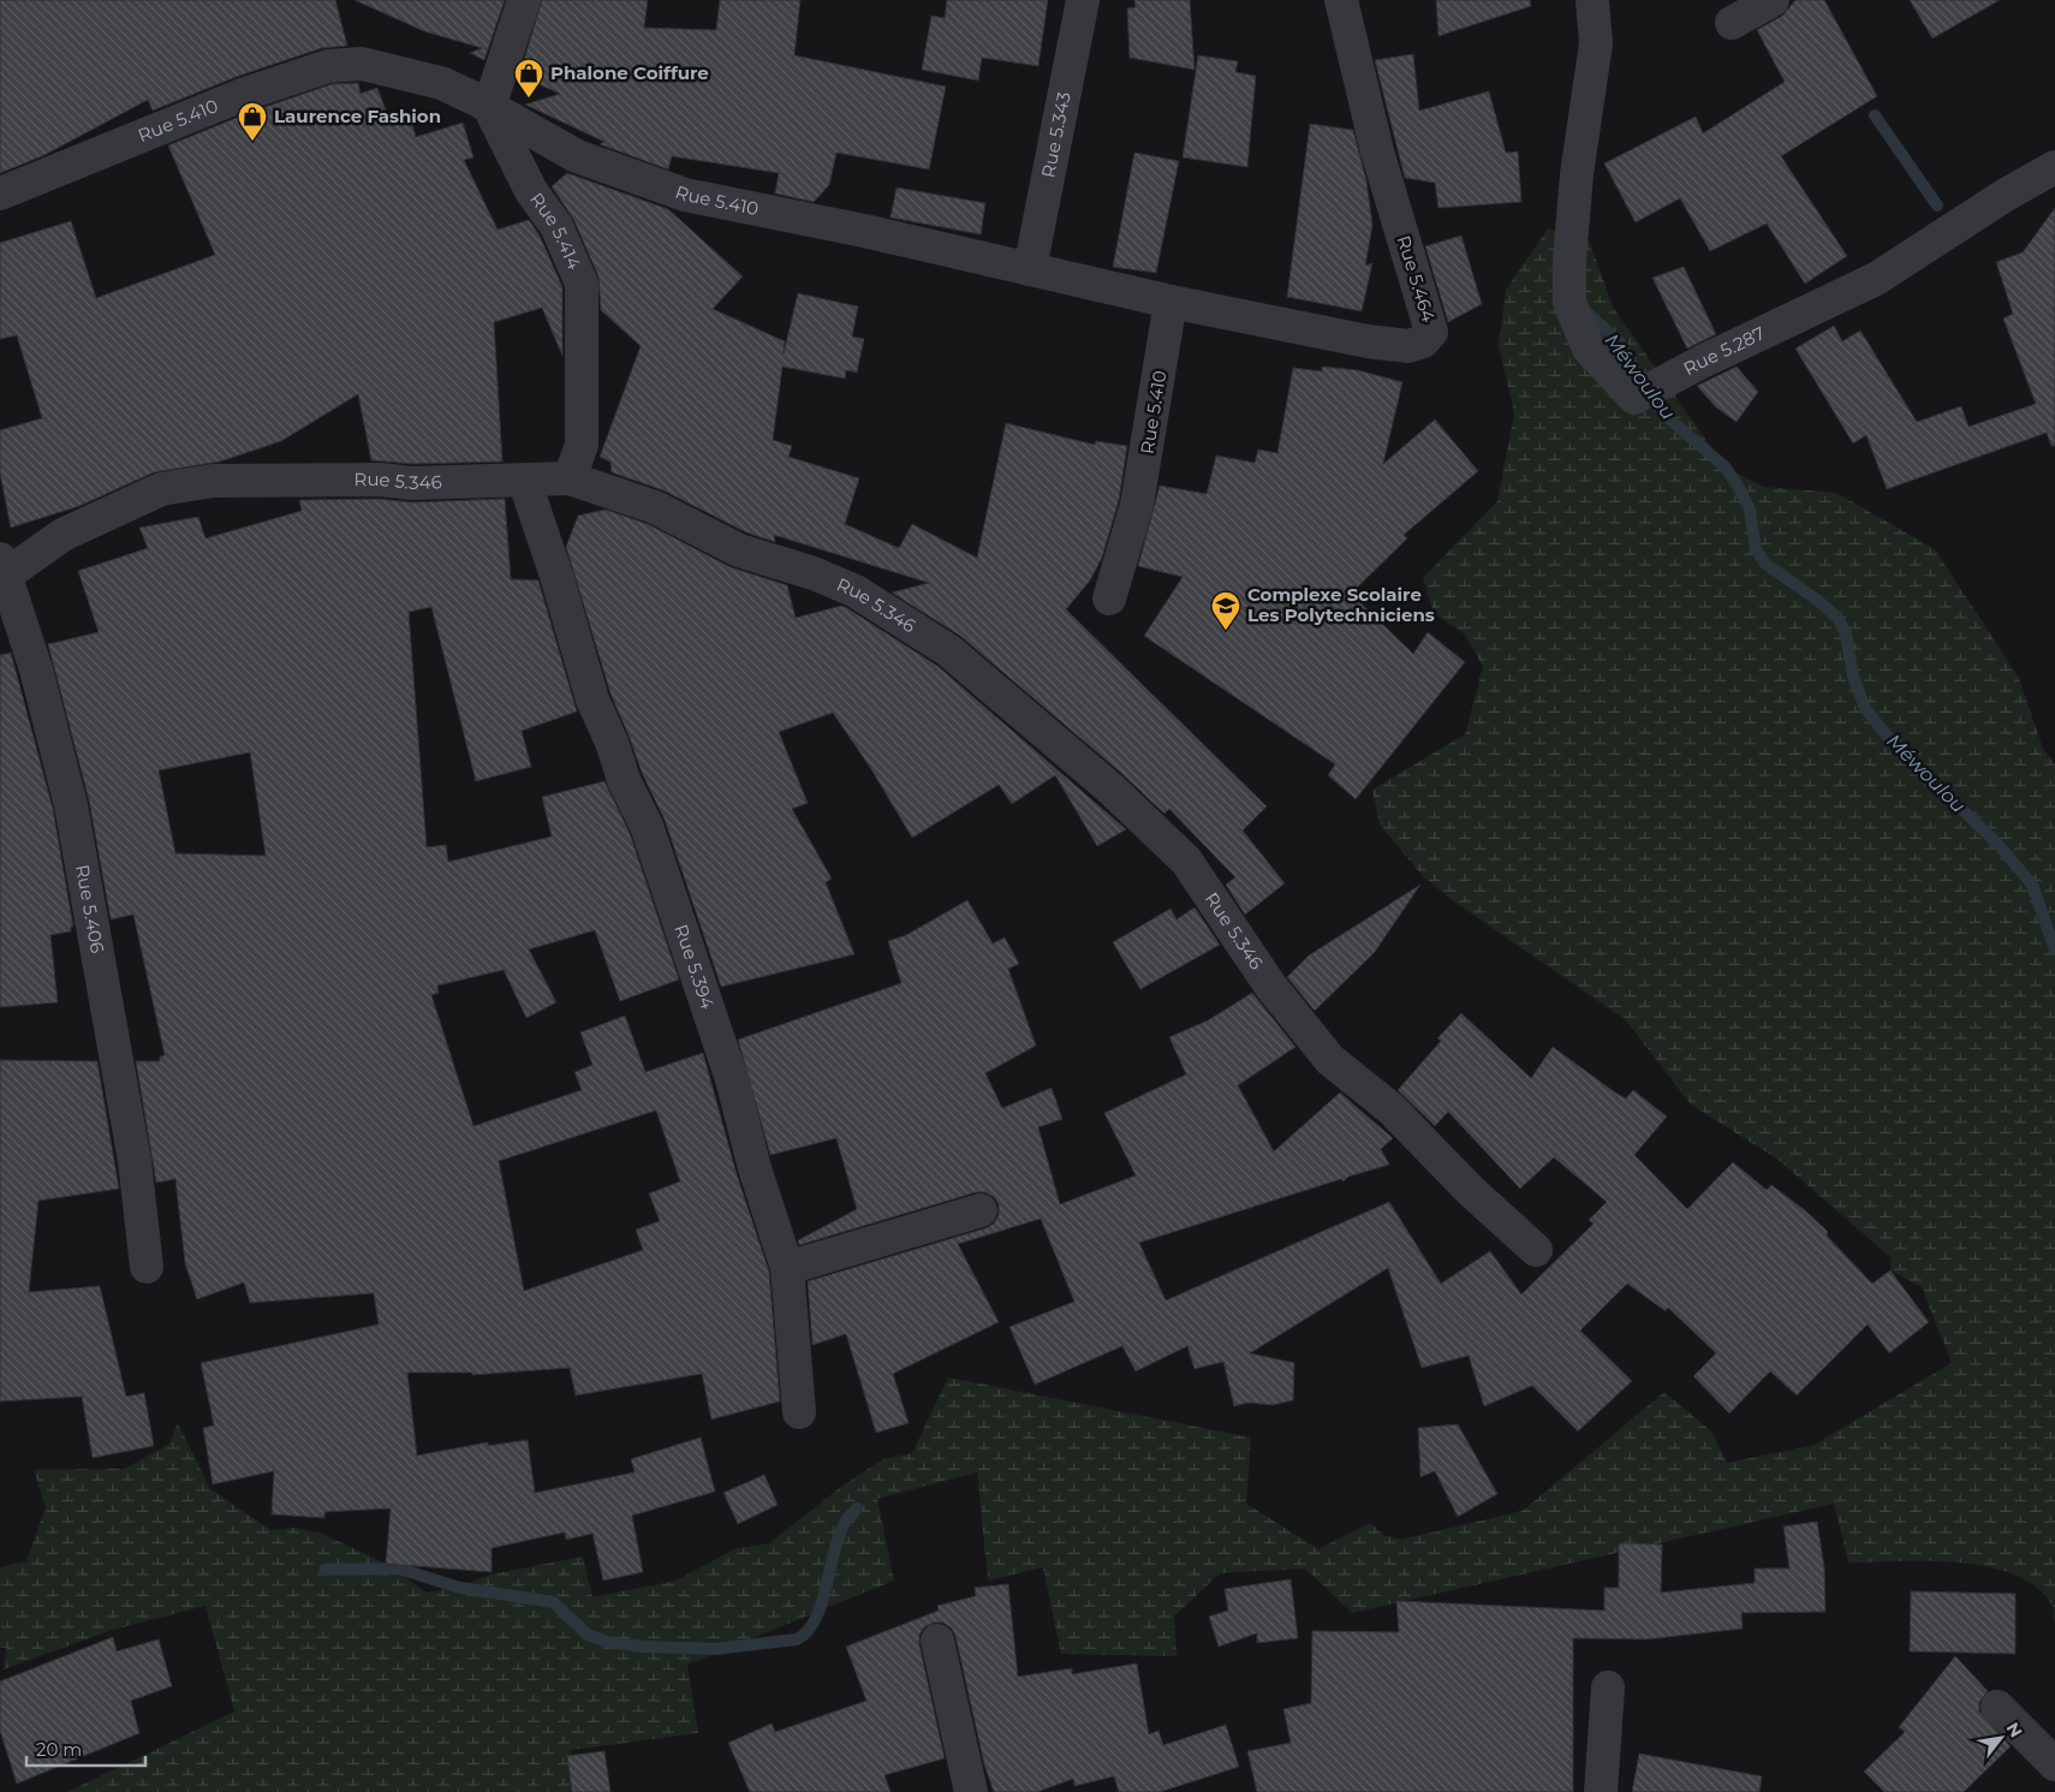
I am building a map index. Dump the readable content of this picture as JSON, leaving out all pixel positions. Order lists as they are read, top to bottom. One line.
{"streets":{"street":["Rue 5.410","Rue 5.343","Rue 5.414","Rue 5.464","Rue 5.287","Rue 5.346","Rue 5.406","Rue 5.394"]},"crossings":[["Rue 5.410","Rue 5.343"],["Rue 5.410","Rue 5.414"],["Rue 5.410","Rue 5.464"],["Rue 5.414","Rue 5.346"],["Rue 5.346","Rue 5.406"],["Rue 5.346","Rue 5.394"]],"water":["Méwoulou"],"places":{"shop":["Phalone Coiffure","Laurence Fashion"],"school or university":["Complexe Scolaire Les Polytechniciens"]},"scale_bar":"20 m","north":"top right"}
